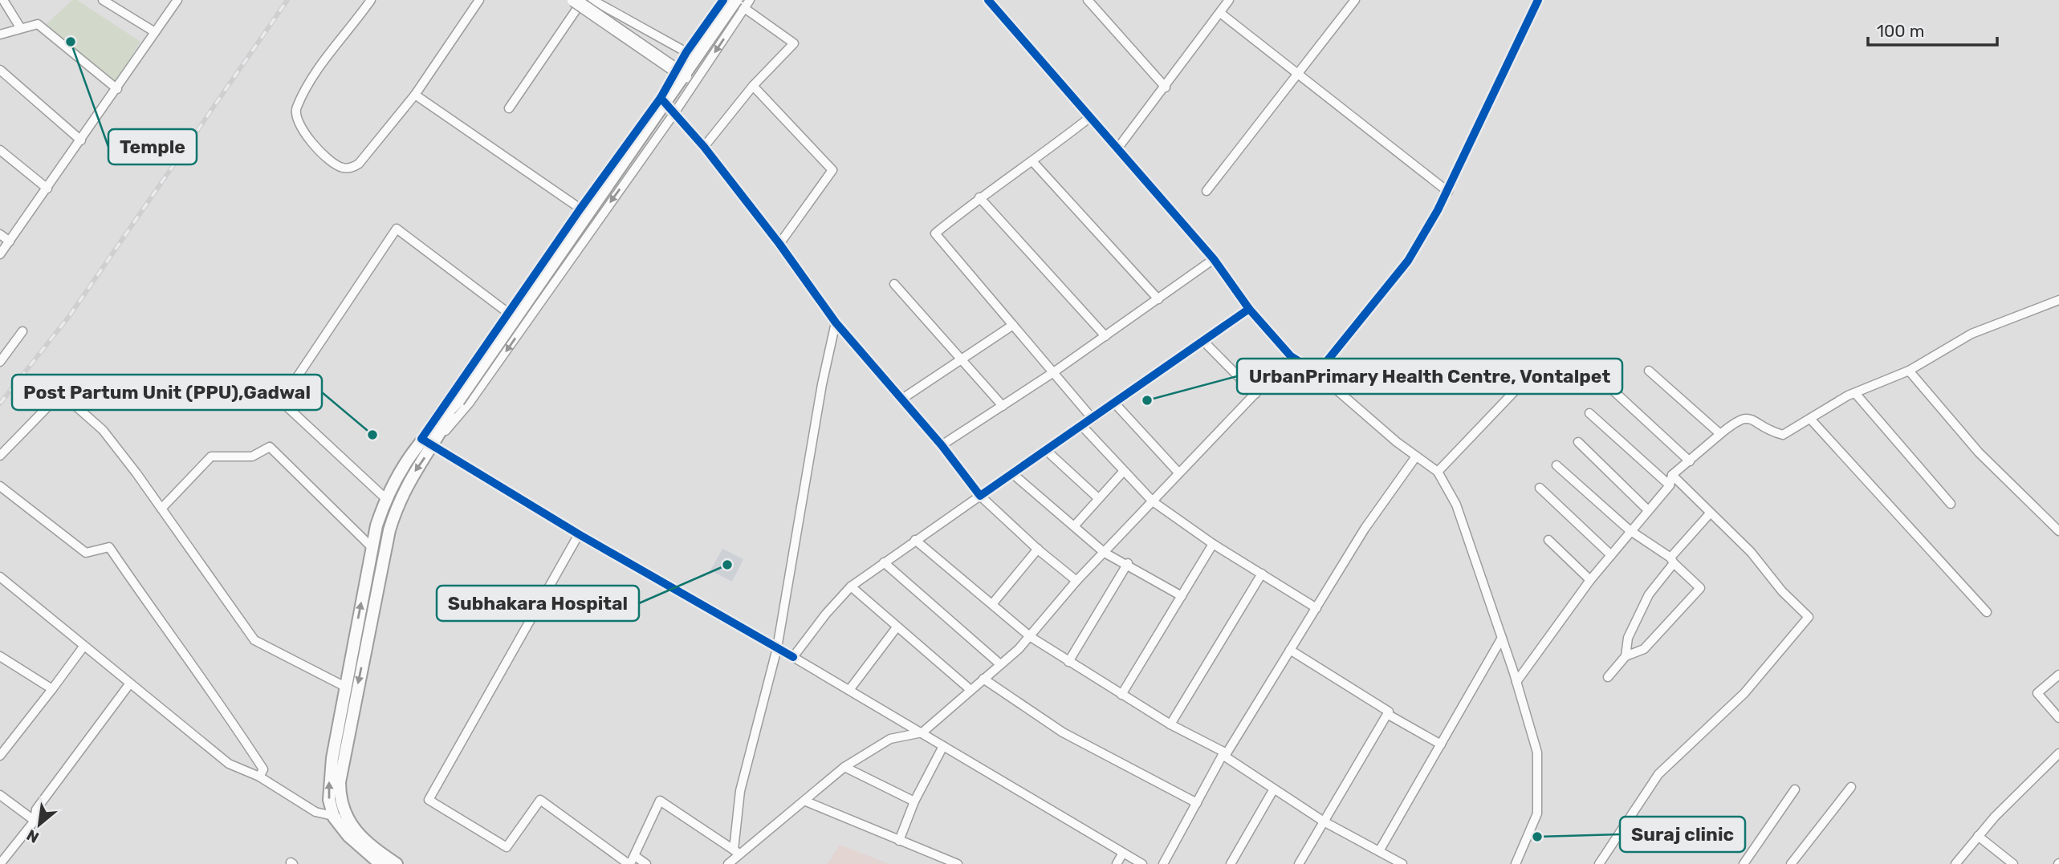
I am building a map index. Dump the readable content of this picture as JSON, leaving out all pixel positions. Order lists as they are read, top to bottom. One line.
{"places":["Temple","UrbanPrimary Health Centre, Vontalpet","Post Partum Unit (PPU),Gadwal","Subhakara Hospital","Suraj clinic"],"scale_bar":"100 m","north":"bottom left"}
